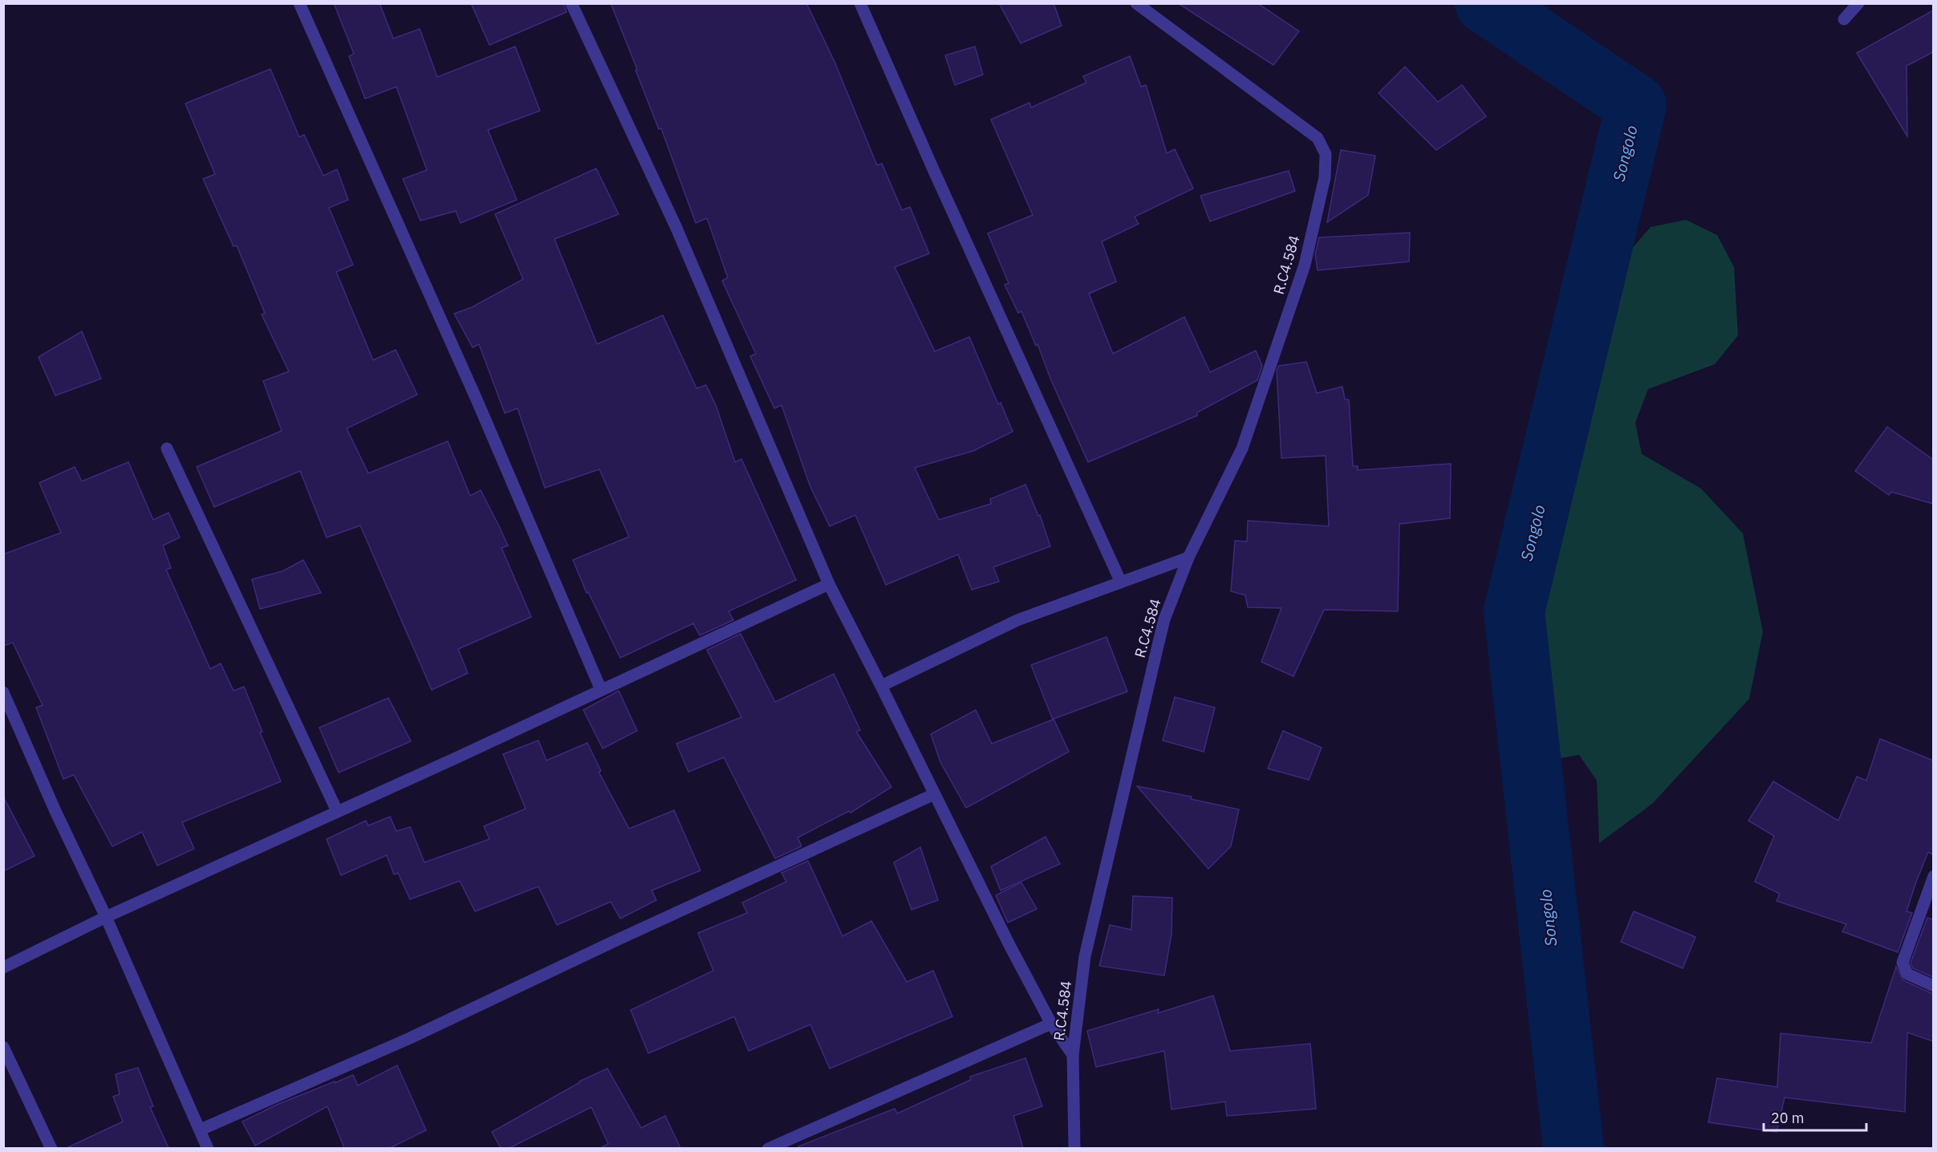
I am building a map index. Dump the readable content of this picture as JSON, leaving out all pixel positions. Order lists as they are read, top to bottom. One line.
{"streets":{"street":["R.C4.584"]},"water":["Songolo"],"scale_bar":"20 m"}
